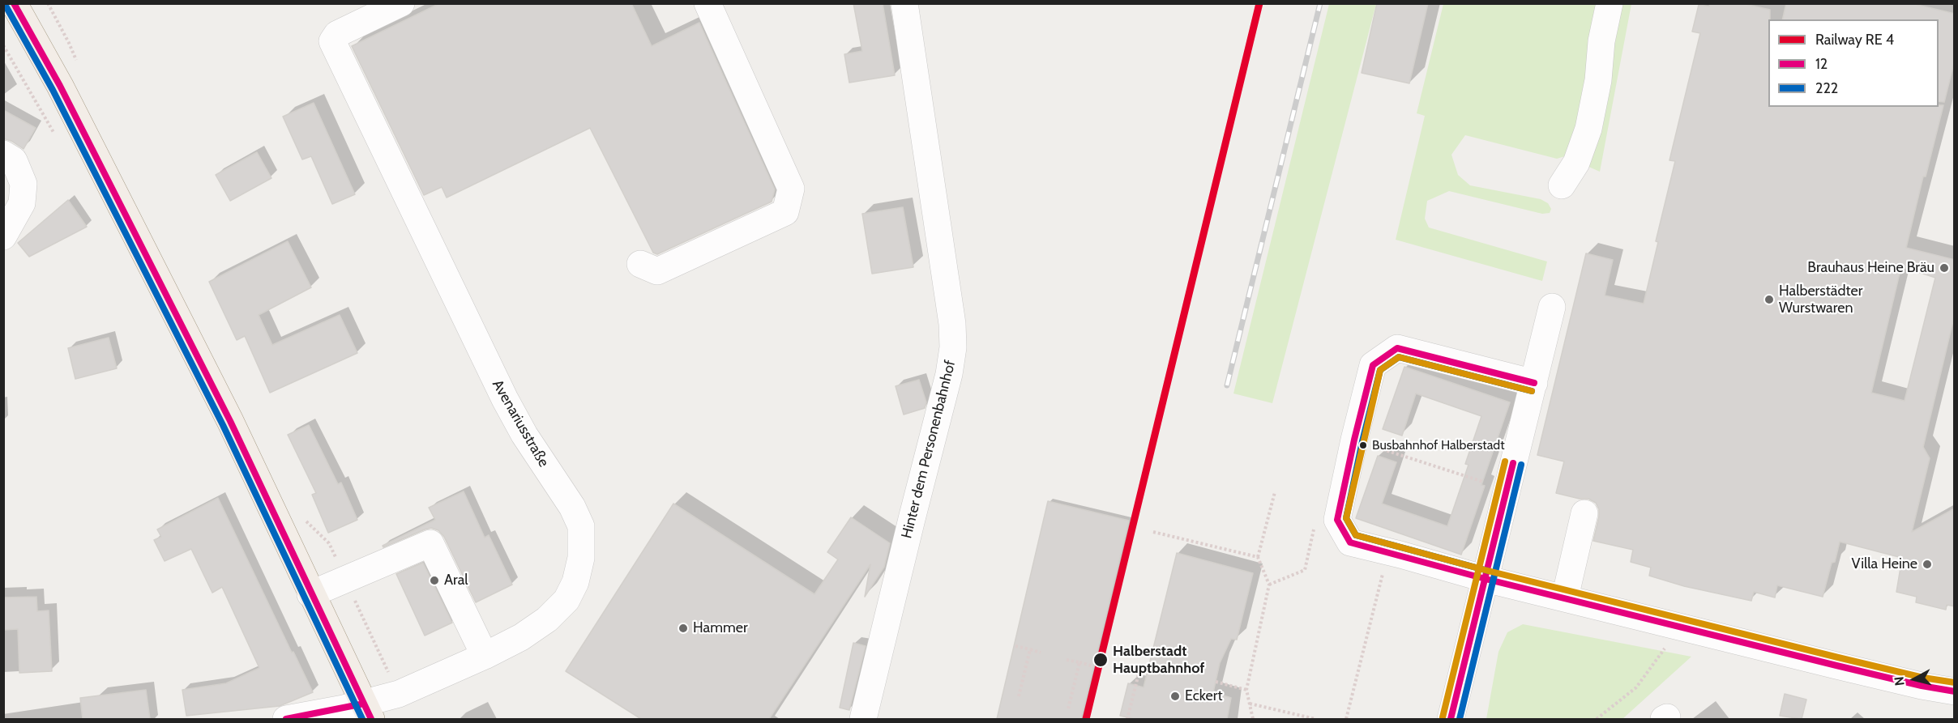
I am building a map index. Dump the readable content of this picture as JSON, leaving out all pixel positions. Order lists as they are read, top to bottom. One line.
{"streets":{"street":["Avenariusstraße","Hinter dem Personenbahnhof"]},"places":["Brauhaus Heine Bräu","Halberstädter Wurstwaren","Busbahnhof Halberstadt","Villa Heine","Aral","Hammer","Halberstadt Hauptbahnhof","Eckert"],"lines":["transit line 12","transit line 222"],"legend":["Railway RE 4","12","222"],"north":"left"}
